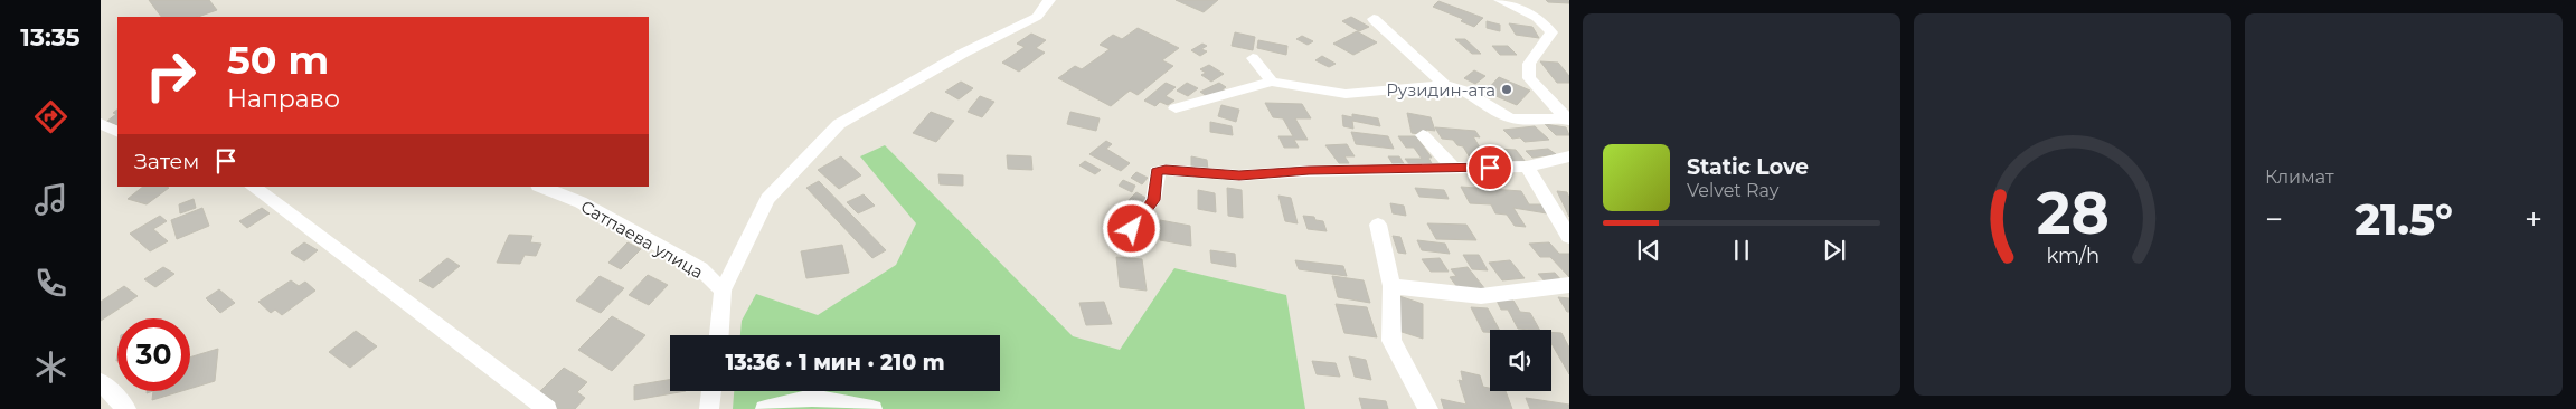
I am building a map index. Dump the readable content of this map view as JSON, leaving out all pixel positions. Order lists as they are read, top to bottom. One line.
{"streets":{"street":["Сатпаева улица"]},"places":["Рузидин-ата"],"page":{"tabs":"13:35","tile":"Климат","turn":["50 m","Направо"],"then":"Затем","song":["Static Love","Velvet Ray"],"heat":["−","21.5°","+"],"limit":"30","trip":"13:36 · 1 мин · 210 m","gauge":["28","km/h"]}}
